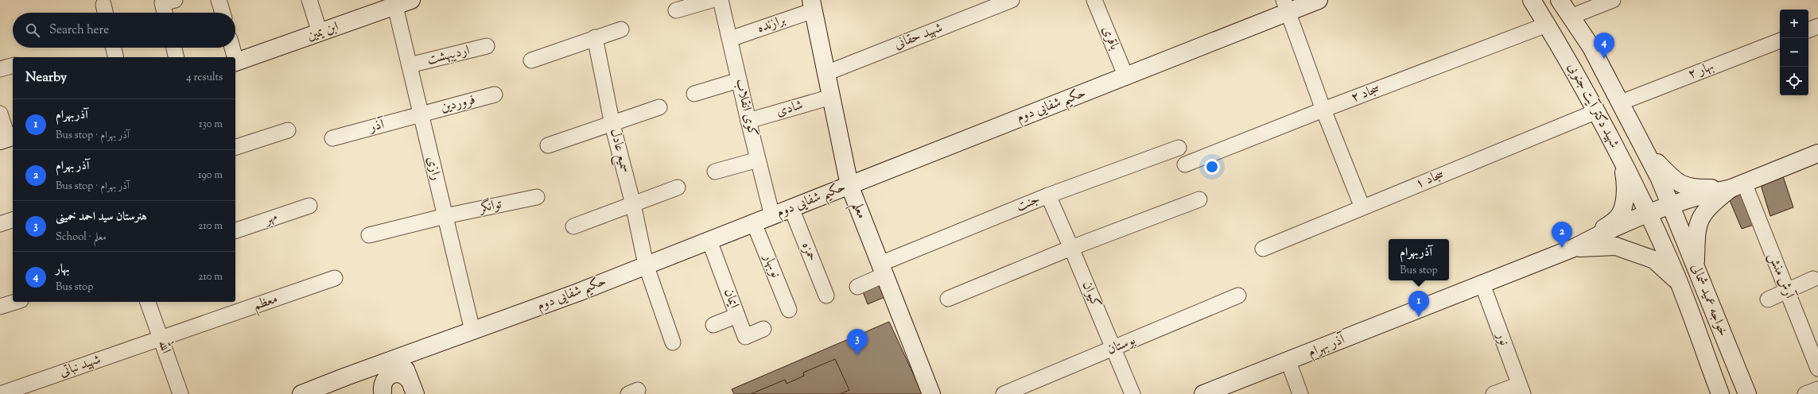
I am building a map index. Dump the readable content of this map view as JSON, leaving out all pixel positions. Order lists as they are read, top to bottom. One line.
{"streets":{"street":["برازنده","ابن یمین","شهید حقانی","باقری","اردیبهشت","بهار ۲","سجاد ۲","فروردین","حکیم شفایی دوم","شهید دکتر آیت جنوبی","کوی انقلاب","شادی","آذر","سمیع عادل","رازی","سجاد ۱","جنت","توانگر","معلم","مهر","حمزه","نوبهار","آرش منش","کیوان","ایمان","خواجه عمید شمالی","معظم","نور","بوستان","آذر بهرام","الله","شهید نباتی"]},"crossings":[["برازنده","کوی انقلاب"],["برازنده","معلم"],["ابن یمین","رازی"],["شهید حقانی","معلم"],["باقری","حکیم شفایی دوم"],["اردیبهشت","رازی"],["بهار ۲","شهید دکتر آیت جنوبی"],["سجاد ۲","شهید دکتر آیت جنوبی"],["فروردین","آذر"],["فروردین","رازی"],["حکیم شفایی دوم","کوی انقلاب"],["حکیم شفایی دوم","سمیع عادل"],["حکیم شفایی دوم","رازی"],["حکیم شفایی دوم","معلم"],["حکیم شفایی دوم","حمزه"],["حکیم شفایی دوم","نوبهار"],["حکیم شفایی دوم","ایمان"],["شهید دکتر آیت جنوبی","سجاد ۱"],["شهید دکتر آیت جنوبی","خواجه عمید شمالی"],["کوی انقلاب","شادی"],["شادی","معلم"],["آذر","رازی"],["رازی","توانگر"],["جنت","معلم"],["جنت","کیوان"],["کیوان","بوستان"],["معظم","الله"],["معظم","شهید نباتی"],["نور","آذر بهرام"],["الله","شهید نباتی"]],"page":{"map_buttons":["+","−"],"search":"Search here","pins":["4","2","1","3"],"heading":["Nearby","4 results"],"list":[{"mark":"1","name":"آذربهرام","note":"Bus stop · آذر بهرام","value":"130 m"},{"mark":"2","name":"آذر بهرام","note":"Bus stop · آذر بهرام","value":"190 m"},{"mark":"3","name":"هنرستان سید احمد خمینی","note":"School · معلم","value":"210 m"},{"mark":"4","name":"بهار","note":"Bus stop","value":"210 m"}],"popup":["آذربهرام","Bus stop"]}}
